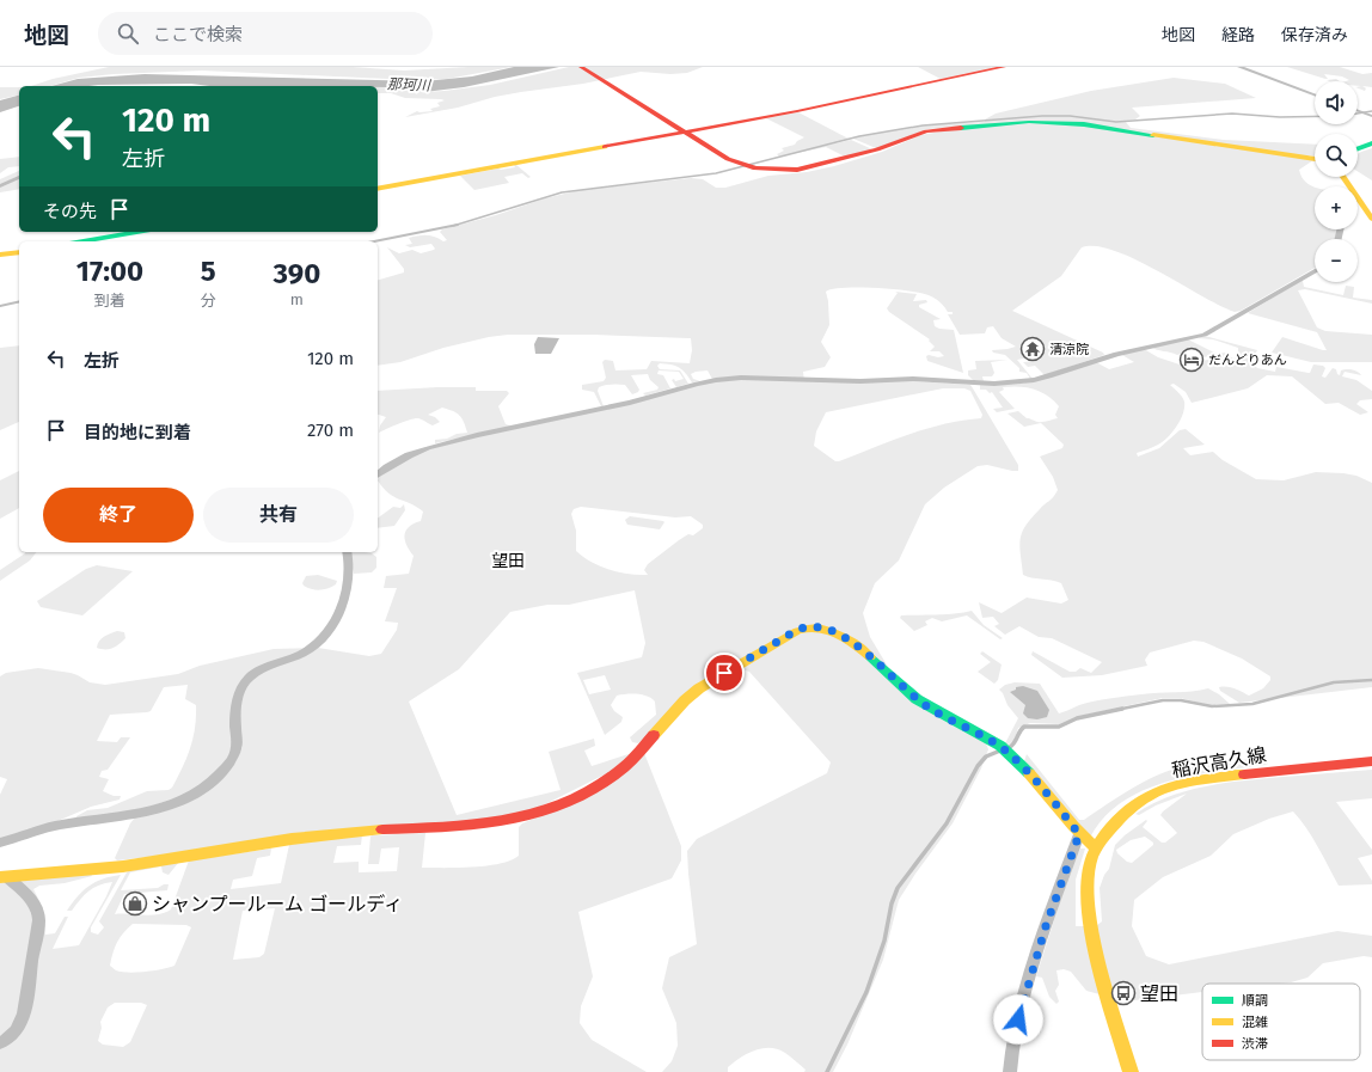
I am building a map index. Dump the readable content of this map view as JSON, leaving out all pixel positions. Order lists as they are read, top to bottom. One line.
{"streets":{"street":["稲沢高久線"]},"districts":["望田"],"water":["那珂川"],"places":{"temple":["清涼院"],"hotel":["だんどりあん"],"shop":["シャンプールーム ゴールディ"],"bus stop":["望田"]},"legend":["順調","混雑","渋滞"],"page":{"header":"地図","search":"ここで検索","nav":["地図","経路","保存済み"],"map_buttons":["+","−"],"turn":["120 m","左折"],"then":"その先","eta":["17:00","到着","5","分","390","m"],"list":[{"name":"左折","value":"120 m"},{"name":"目的地に到着","value":"270 m"}],"buttons":["終了","共有"]}}
